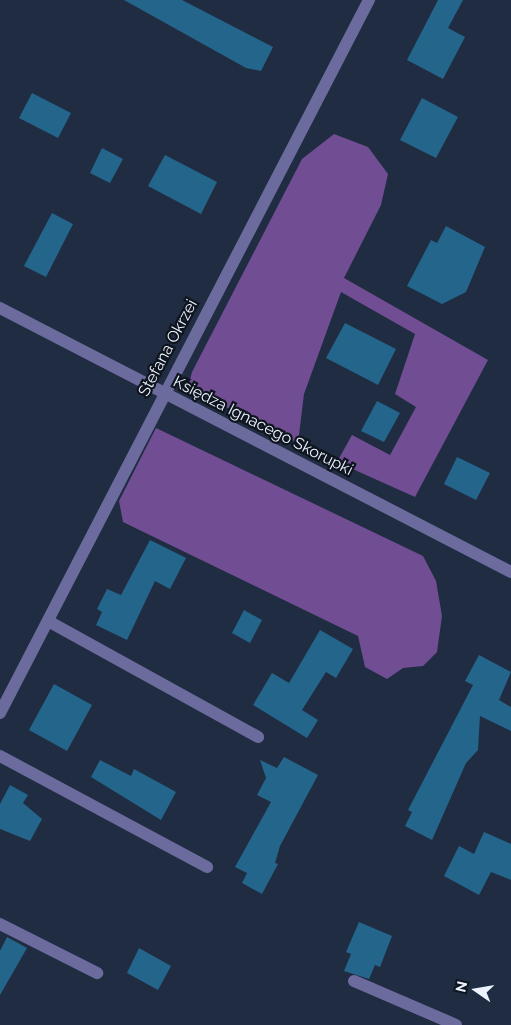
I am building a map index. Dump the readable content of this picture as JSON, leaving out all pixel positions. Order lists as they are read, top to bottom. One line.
{"streets":{"street":["Stefana Okrzei","Księdza Ignacego Skorupki"]},"crossings":[["Stefana Okrzei","Księdza Ignacego Skorupki"]],"north":"left"}
